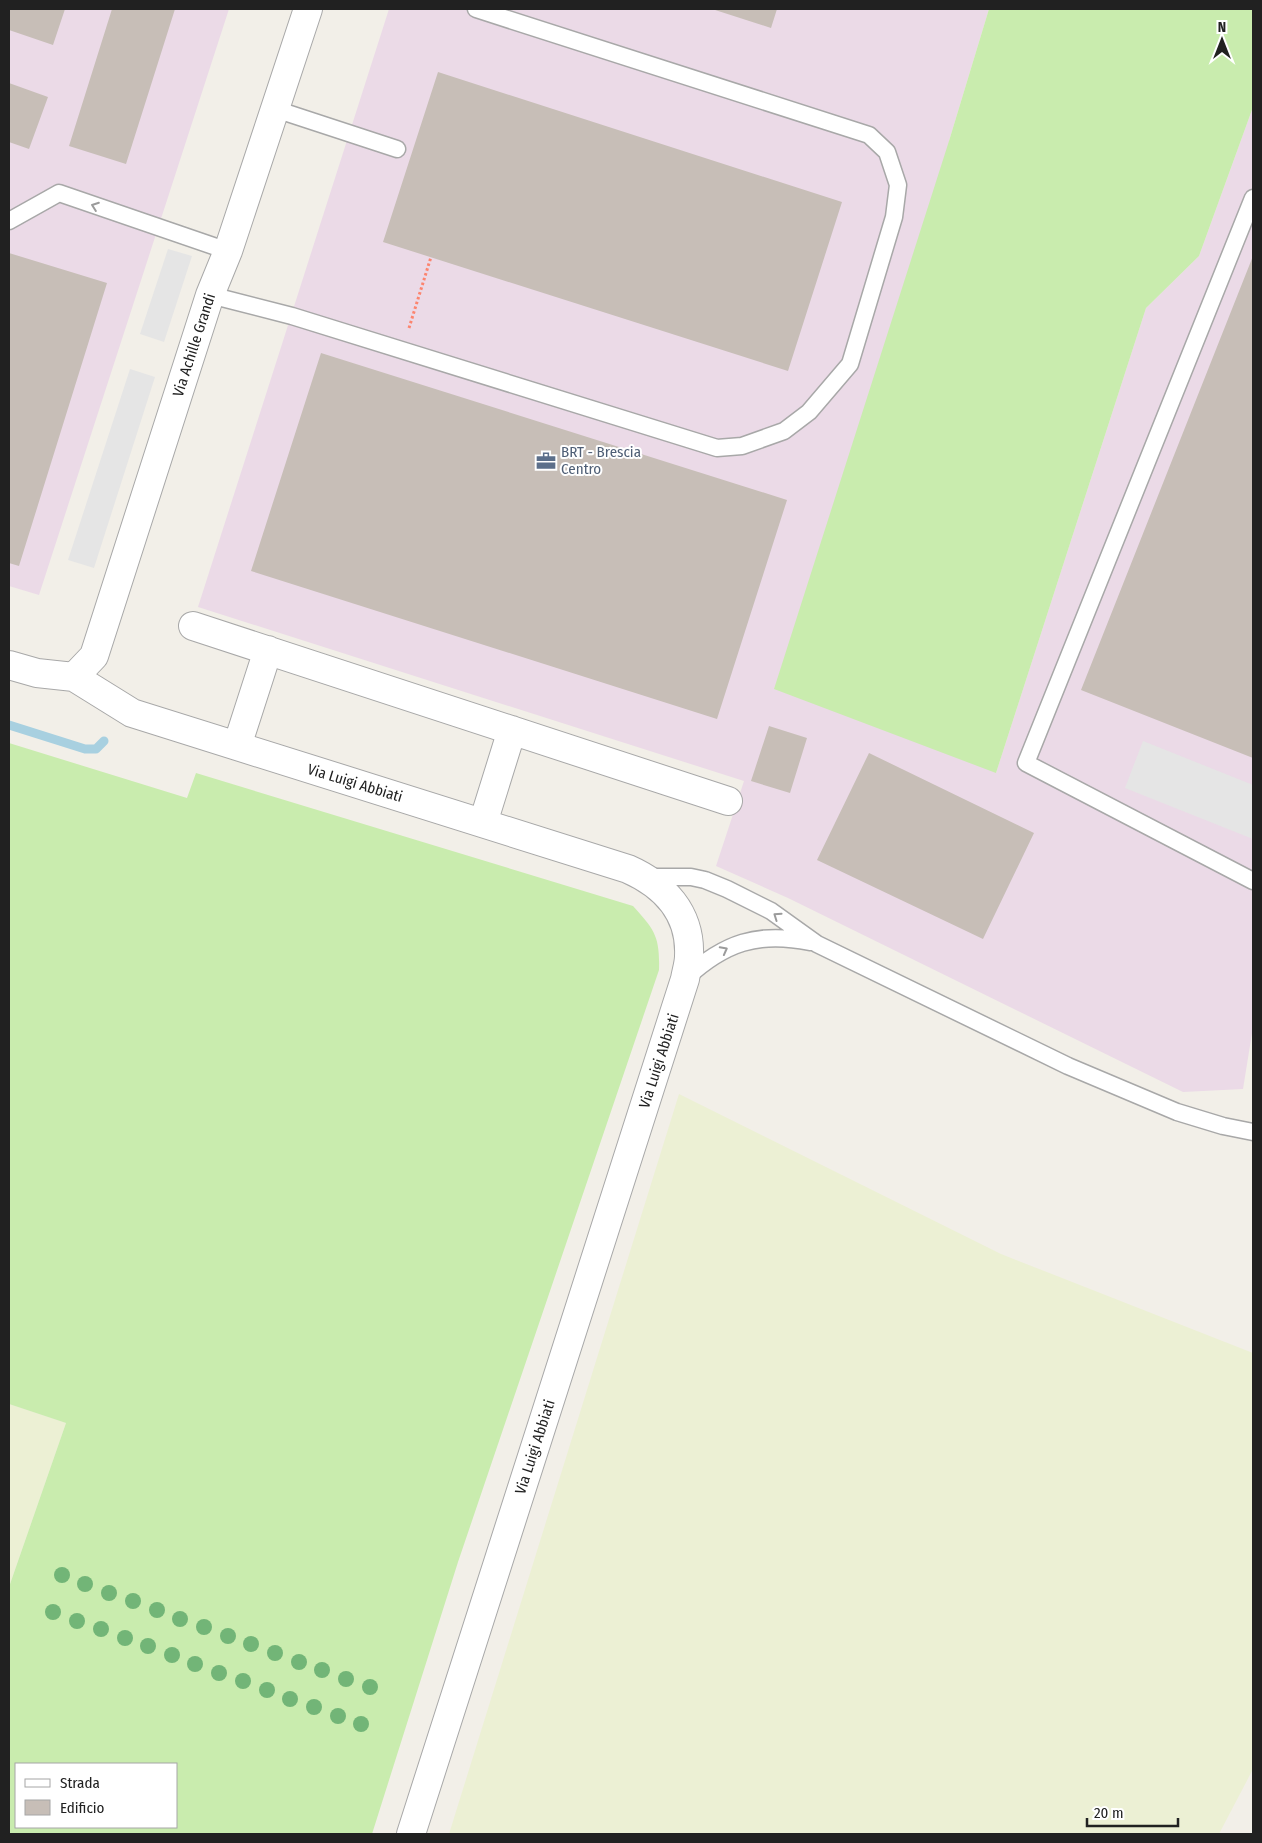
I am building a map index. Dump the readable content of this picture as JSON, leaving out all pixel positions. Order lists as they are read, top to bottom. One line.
{"streets":{"street":["Via Achille Grandi","Via Luigi Abbiati"]},"crossings":[["Via Achille Grandi","Via Luigi Abbiati"]],"places":{"office":["BRT - Brescia Centro"]},"legend":["Strada","Edificio"],"scale_bar":"20 m","north":"top"}
